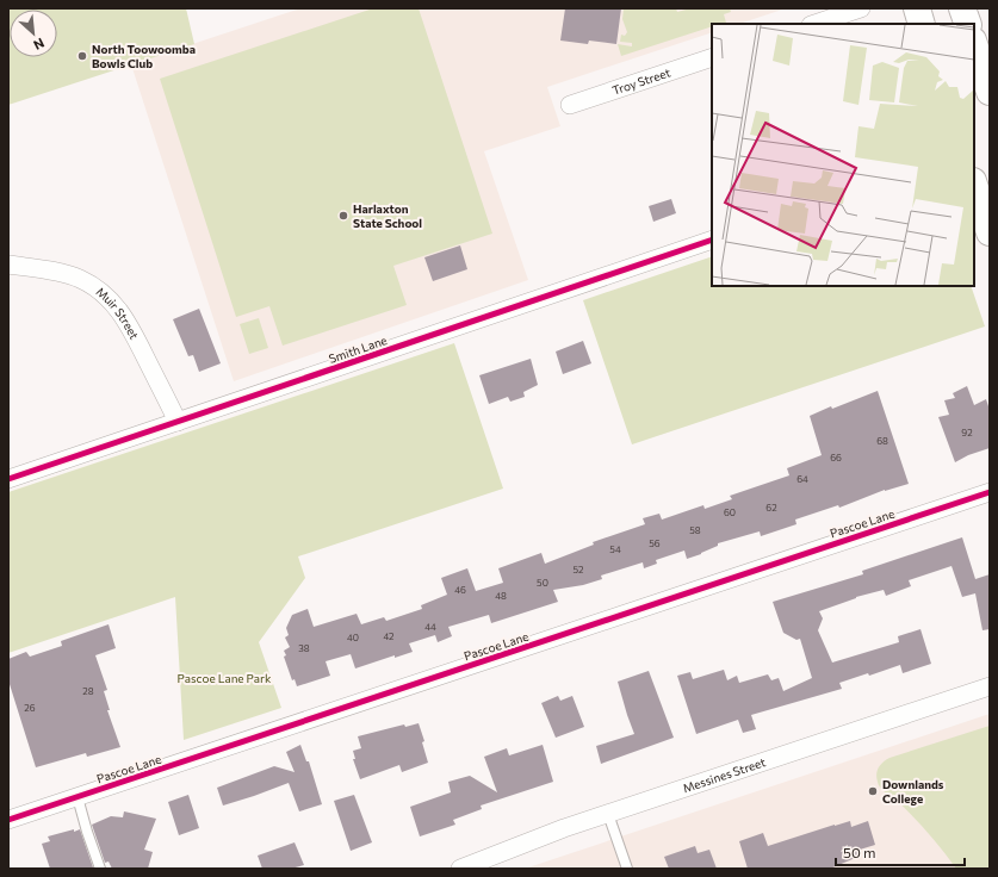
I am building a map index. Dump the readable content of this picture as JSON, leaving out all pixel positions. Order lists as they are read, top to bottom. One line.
{"streets":{"street":["Troy Street","Muir Street","Smith Lane","Pascoe Lane","Messines Street"]},"crossings":[["Muir Street","Smith Lane"]],"parks":["Pascoe Lane Park"],"places":["North Toowoomba Bowls Club","Harlaxton State School","Downlands College"],"house_numbers":["92","68","66","64","62","60","58","56","54","52","50","46","48","44","42","40","38","28","26"],"scale_bar":"50 m","north":"bottom right"}
